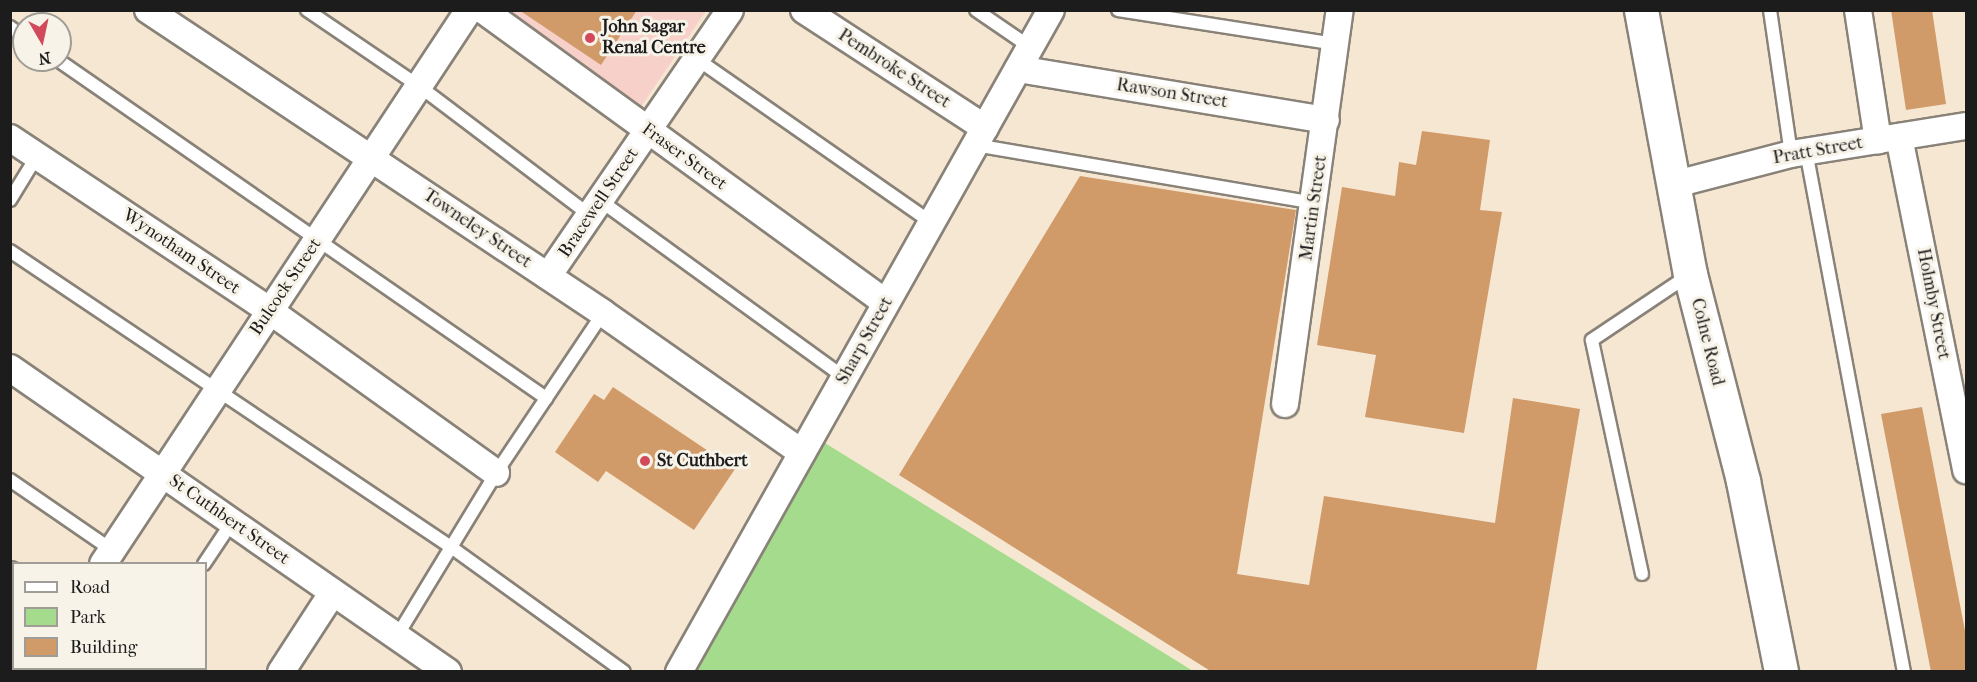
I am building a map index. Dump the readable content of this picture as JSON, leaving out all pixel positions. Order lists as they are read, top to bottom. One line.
{"streets":{"main road":["Colne Road"],"street":["Pembroke Street","Rawson Street","Pratt Street","Fraser Street","Bracewell Street","Martin Street","Towneley Street","Wynotham Street","Bulcock Street","Holmby Street","Sharp Street","St Cuthbert Street"]},"crossings":[["Pembroke Street","Sharp Street"],["Rawson Street","Martin Street"],["Rawson Street","Sharp Street"],["Pratt Street","Holmby Street"],["Pratt Street","Colne Road"],["Fraser Street","Bracewell Street"],["Fraser Street","Sharp Street"],["Bracewell Street","Towneley Street"],["Towneley Street","Bulcock Street"],["Towneley Street","Sharp Street"],["Wynotham Street","Bulcock Street"],["Bulcock Street","St Cuthbert Street"]],"places":["John Sagar Renal Centre","St Cuthbert"],"legend":["Road","Park","Building"],"north":"bottom"}
